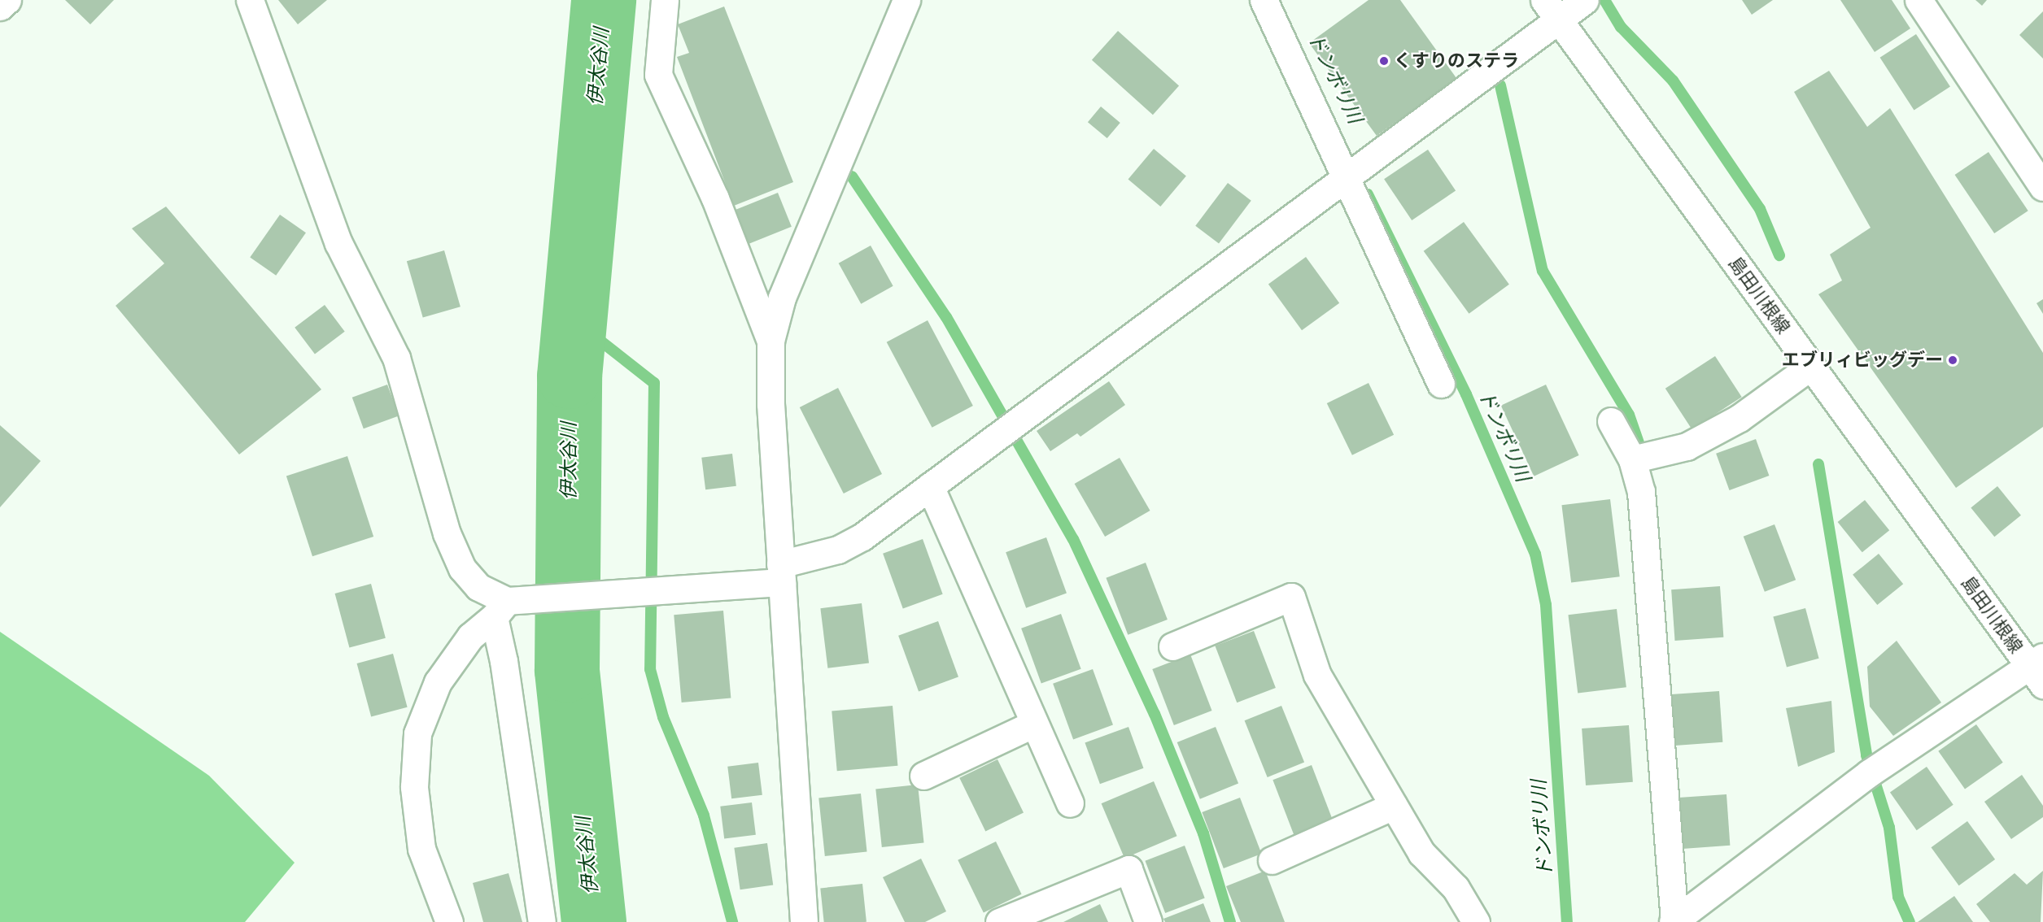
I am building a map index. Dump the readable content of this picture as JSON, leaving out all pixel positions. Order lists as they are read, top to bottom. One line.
{"streets":{"street":["島田川根線"]},"water":["伊太谷川","ドンボリ川"],"places":["くすりのステラ","エブリィビッグデー"]}
